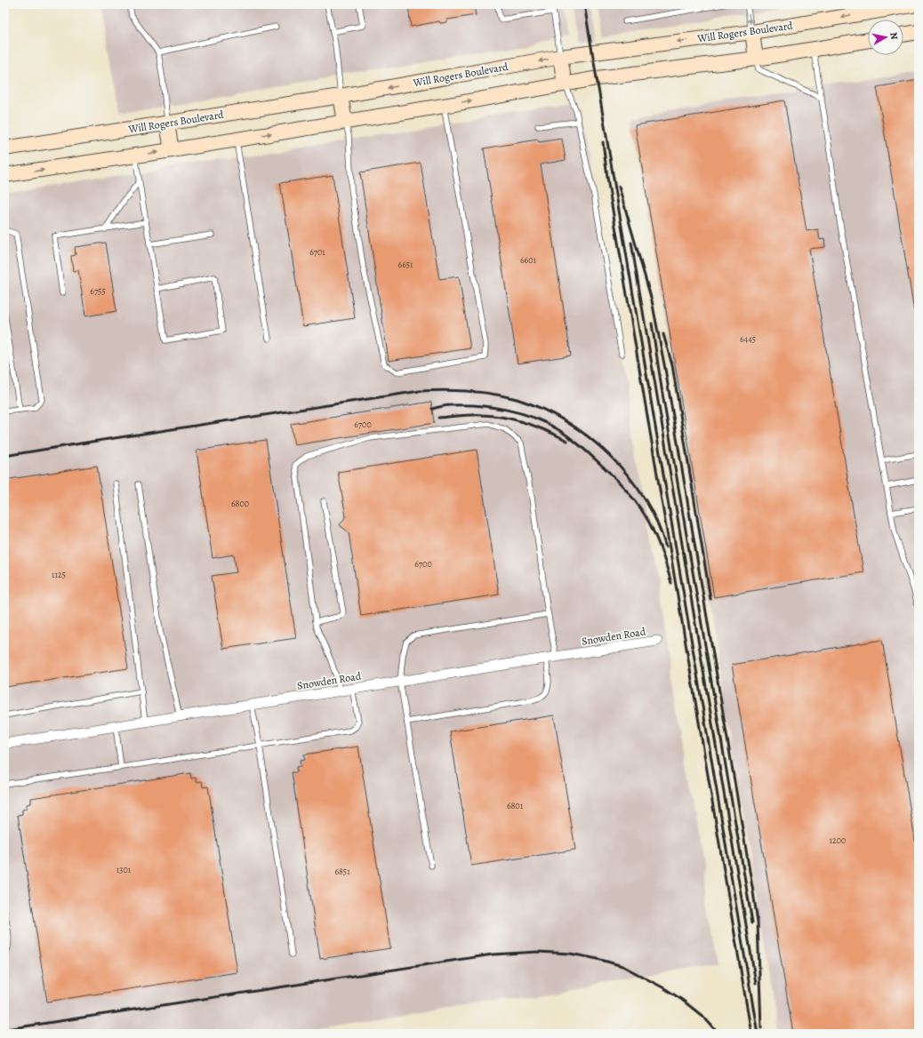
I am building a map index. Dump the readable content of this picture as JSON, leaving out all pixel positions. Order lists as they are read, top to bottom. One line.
{"streets":{"main road":["Will Rogers Boulevard"],"street":["Snowden Road"]},"house_numbers":["6701","6601","6651","6755","6445","6700","6800","6700","1125","6801","1200","1301","6851"],"north":"right"}
